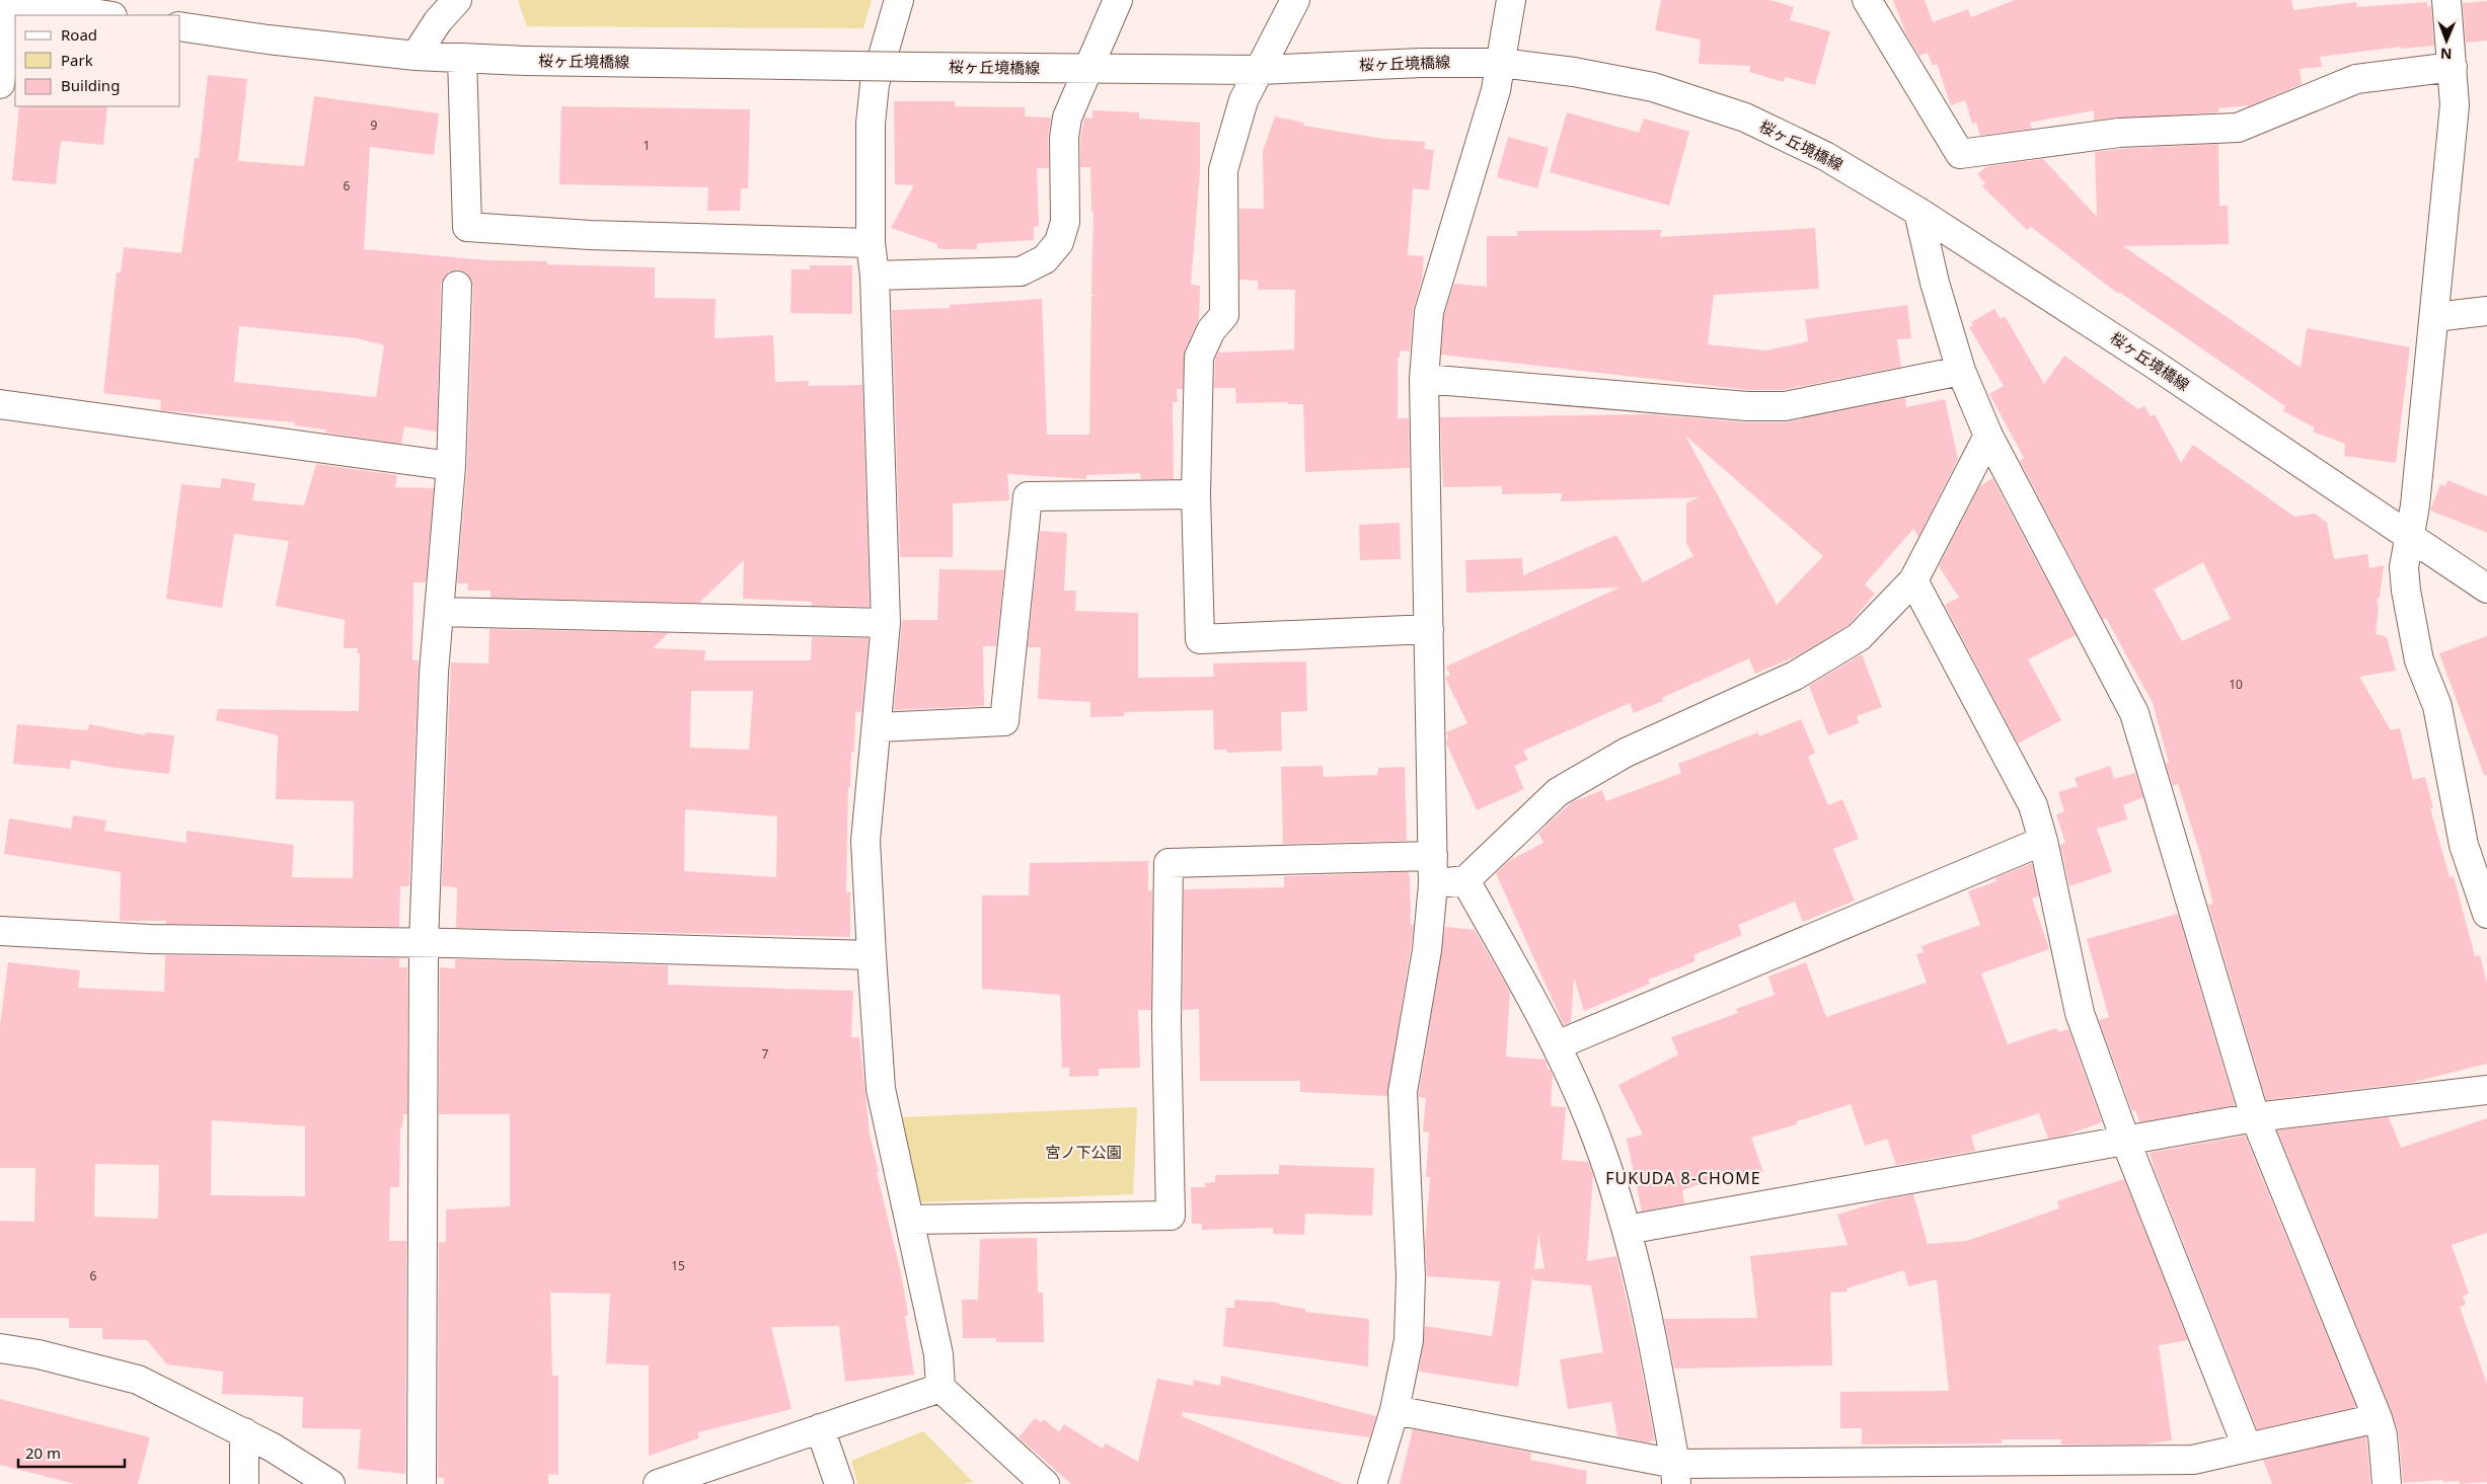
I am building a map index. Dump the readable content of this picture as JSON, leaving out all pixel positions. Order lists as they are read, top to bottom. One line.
{"streets":{"street":["桜ヶ丘境橋線"]},"districts":["FUKUDA 8-CHOME"],"parks":["宮ノ下公園"],"house_numbers":["9","1","6","10","7","15","6"],"legend":["Road","Park","Building"],"scale_bar":"20 m","north":"bottom"}
